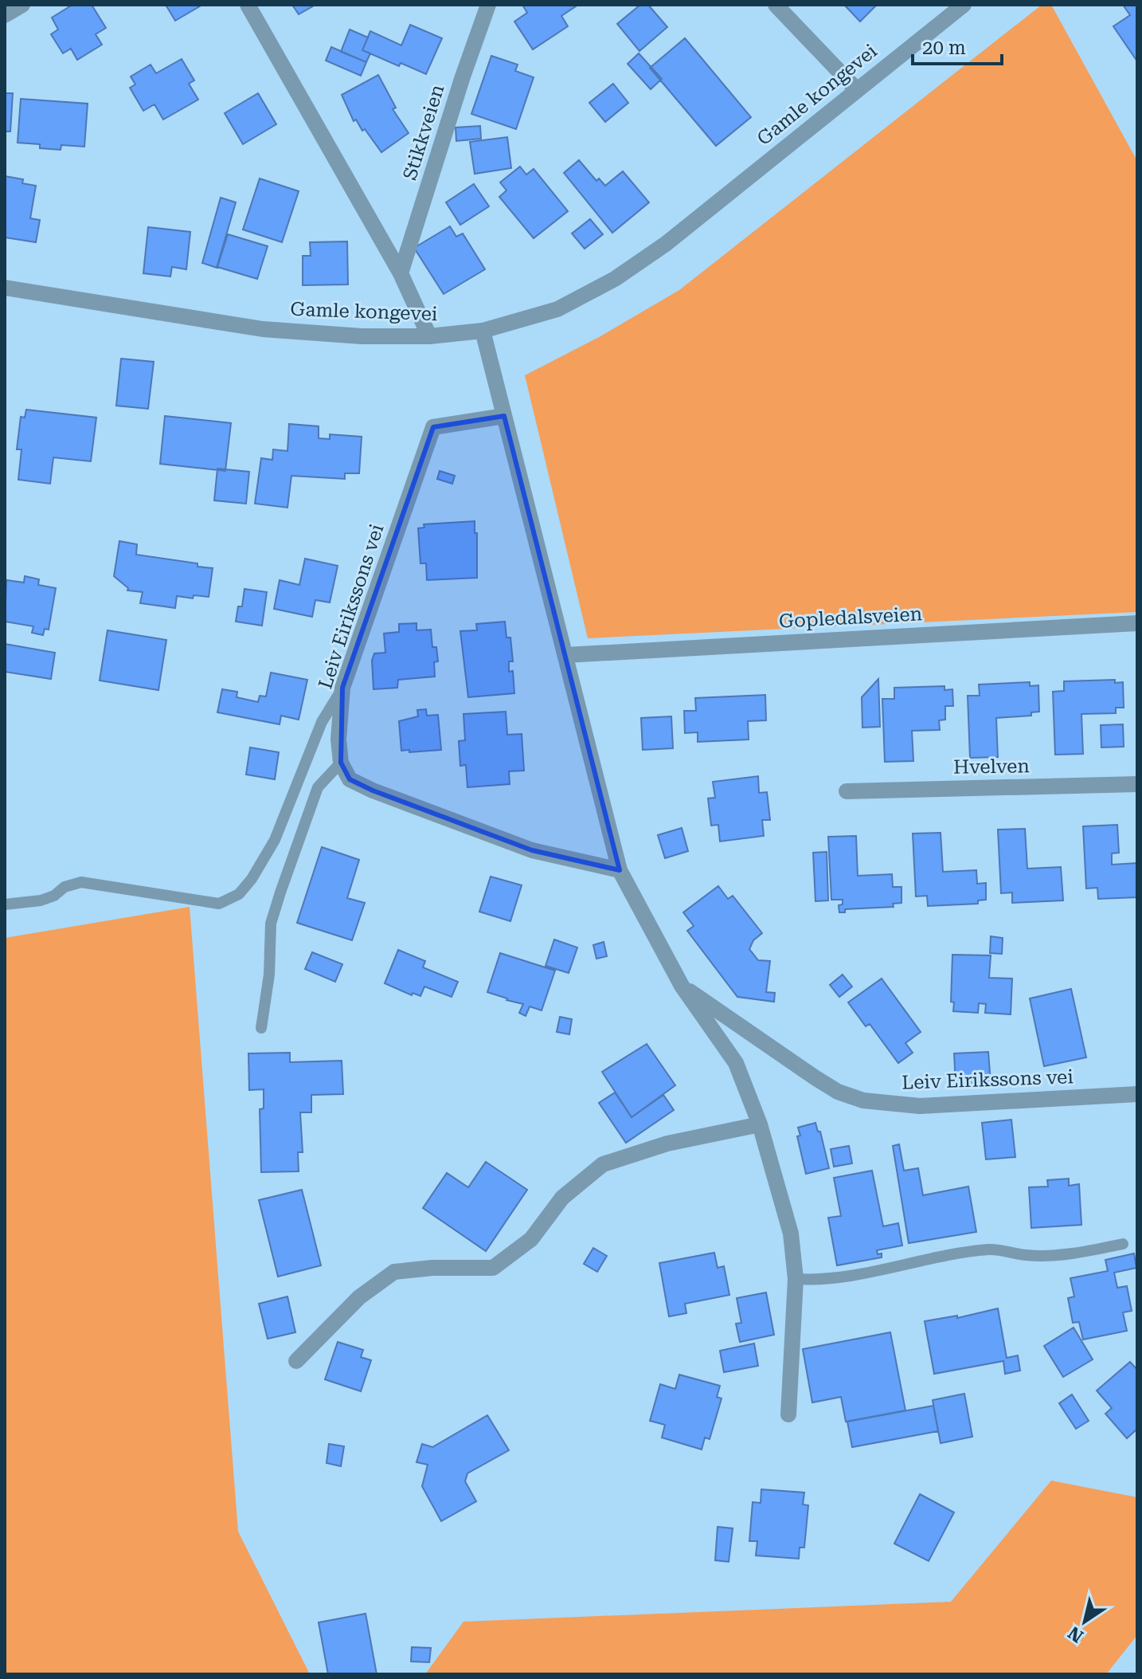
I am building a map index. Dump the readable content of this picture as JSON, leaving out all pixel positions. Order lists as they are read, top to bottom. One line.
{"streets":{"street":["Gamle kongevei","Stikkveien","Leiv Eirikssons vei","Gopledalsveien","Hvelven"]},"crossings":[["Gamle kongevei","Leiv Eirikssons vei"],["Leiv Eirikssons vei","Gopledalsveien"]],"scale_bar":"20 m","north":"bottom left"}
